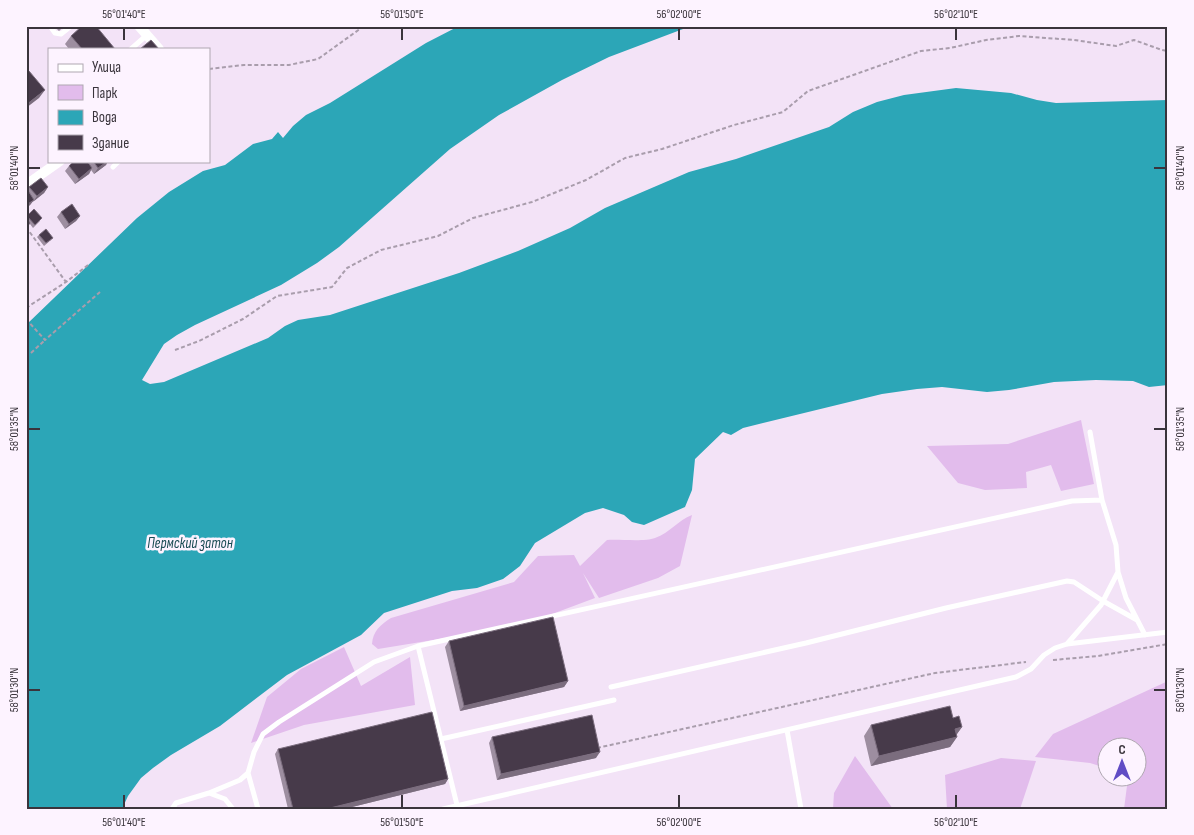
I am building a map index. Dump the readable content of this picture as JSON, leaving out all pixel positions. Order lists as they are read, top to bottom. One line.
{"water":["Пермский затон"],"legend":["Улица","Парк","Вода","Здание"],"north":"top","coordinates":["56°01'40\"E","56°01'50\"E","56°02'00\"E","56°02'10\"E","58°01'40\"N","58°01'35\"N","58°01'30\"N"]}
